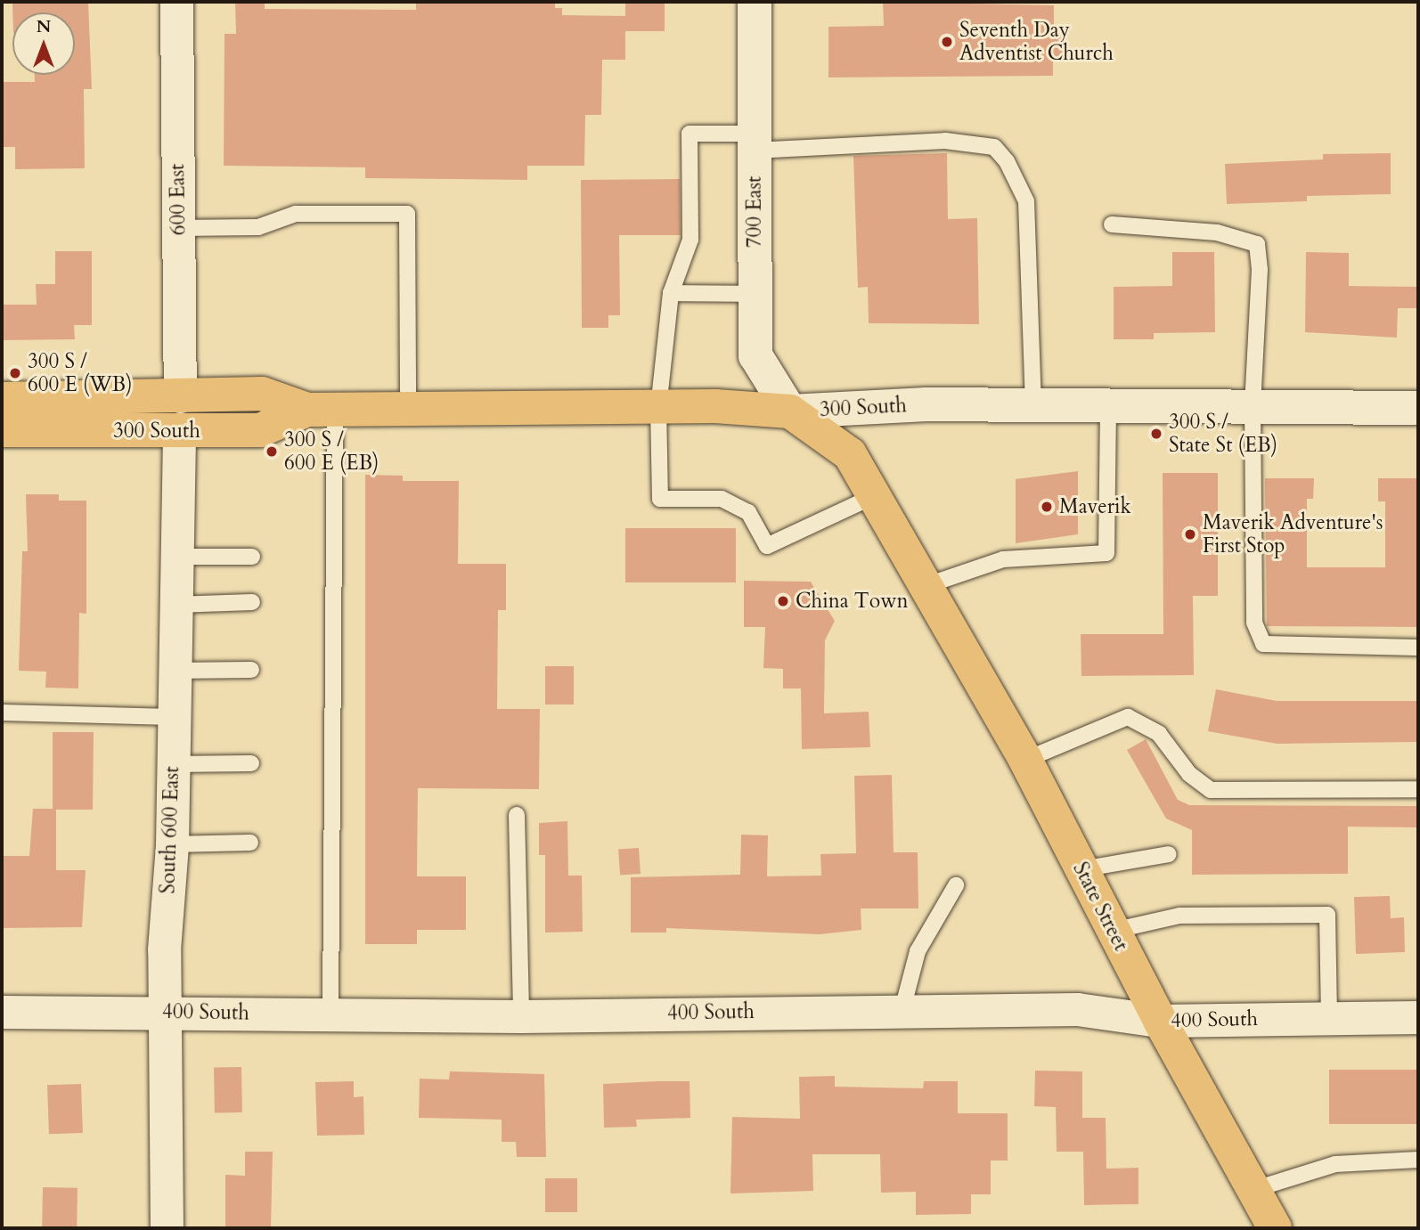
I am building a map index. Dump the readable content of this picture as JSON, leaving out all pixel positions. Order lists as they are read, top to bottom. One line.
{"streets":{"main road":["300 South","State Street"],"street":["600 East","700 East","South 600 East","400 South"]},"crossings":[["600 East","300 South"],["700 East","300 South"],["700 East","State Street"],["300 South","South 600 East"],["300 South","State Street"],["South 600 East","400 South"],["State Street","400 South"]],"places":["Seventh Day Adventist Church","300 S / 600 E (WB)","300 S / State St (EB)","300 S / 600 E (EB)","Maverik","Maverik Adventure's First Stop","China Town"],"north":"top"}
